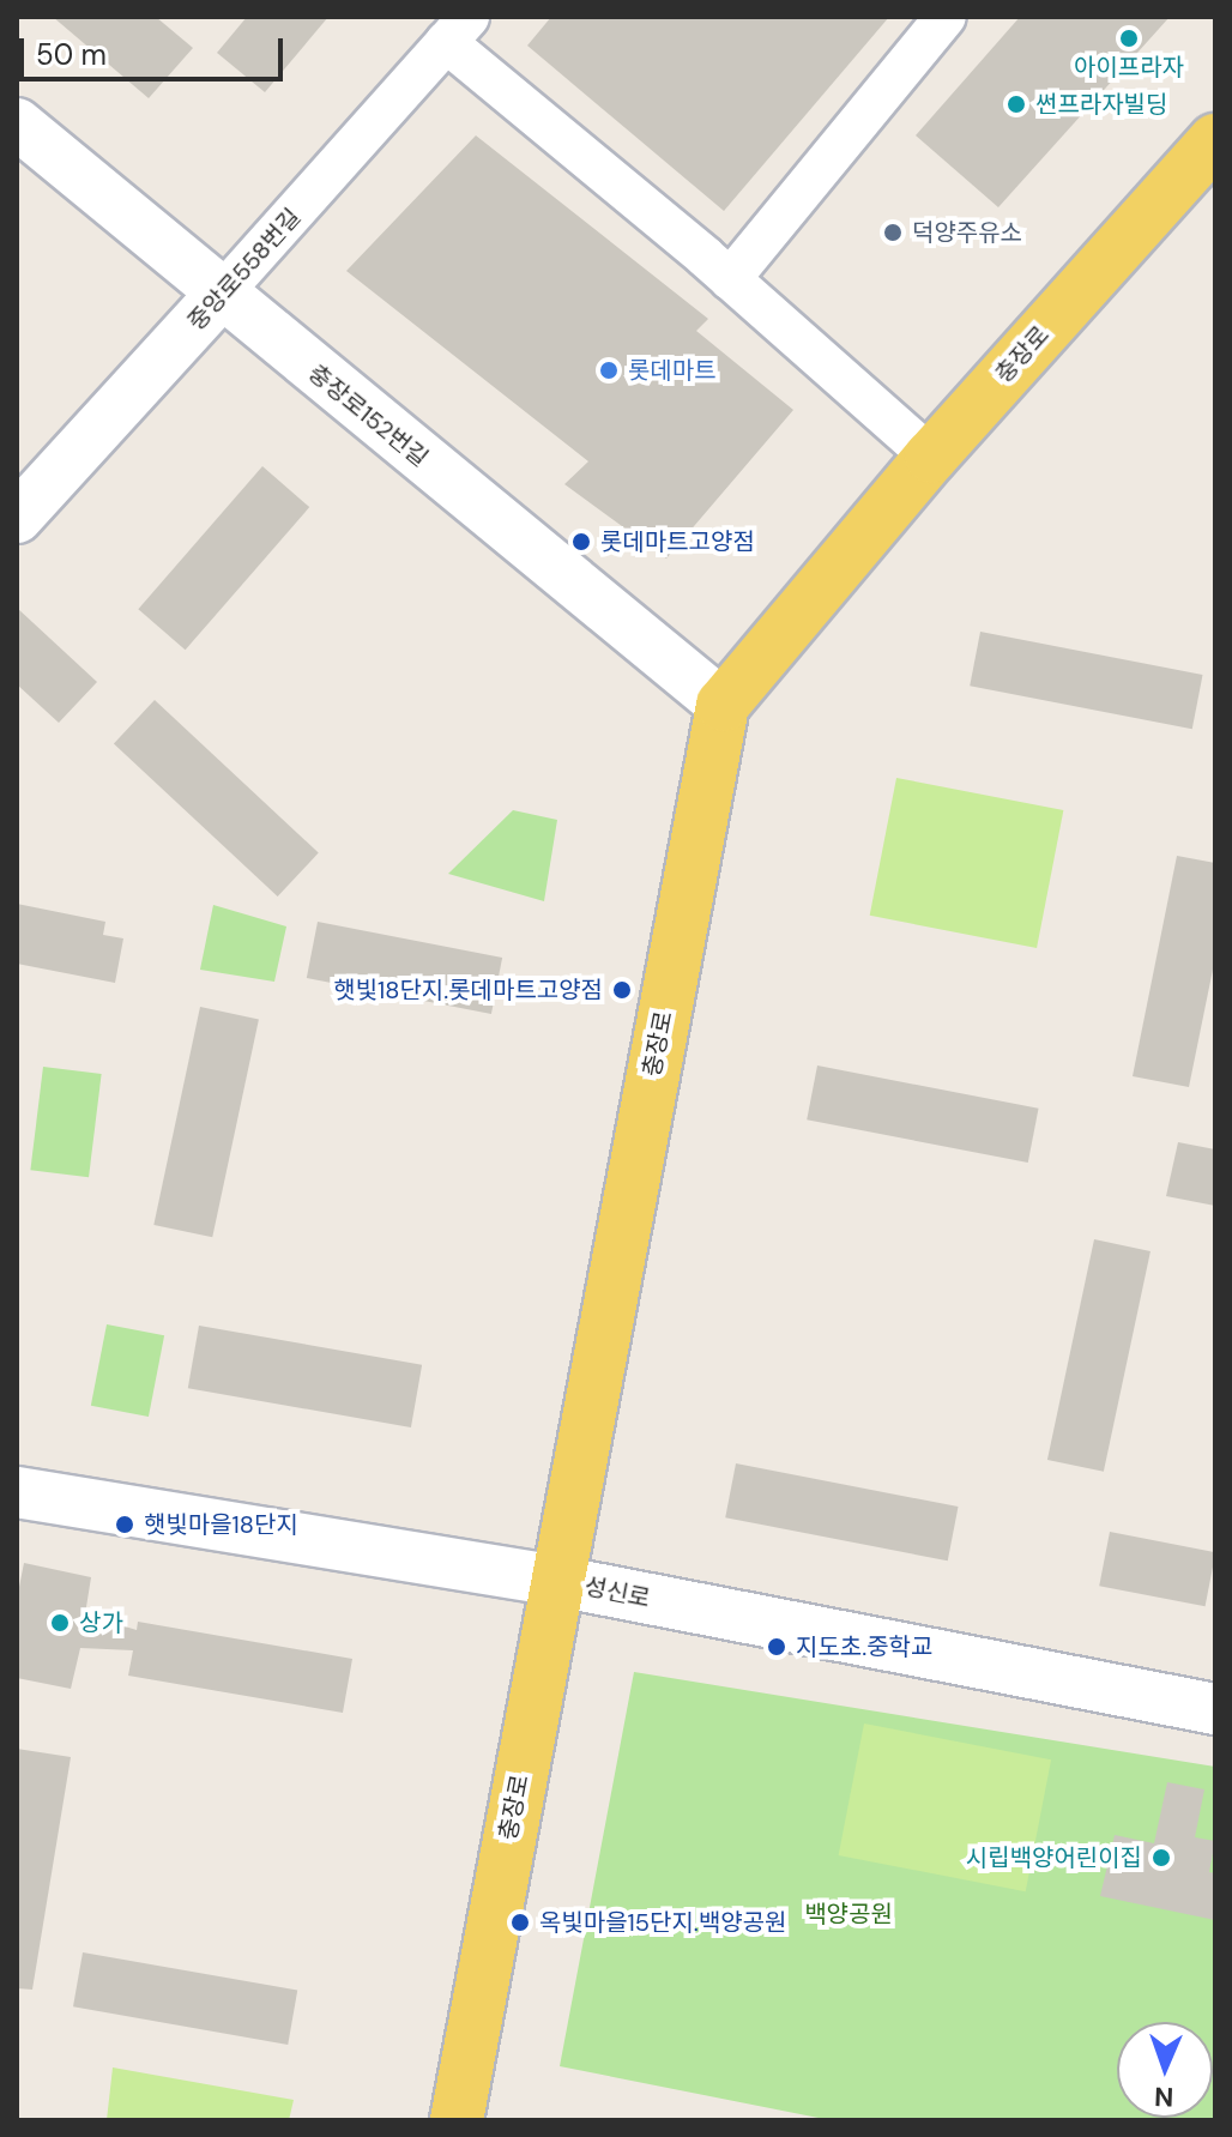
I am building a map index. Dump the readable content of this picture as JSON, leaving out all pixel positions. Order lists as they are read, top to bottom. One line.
{"streets":{"main road":["충장로"],"street":["중앙로558번길","충장로152번길","성신로"]},"crossings":[["중앙로558번길","충장로152번길"],["충장로","충장로152번길"],["충장로","성신로"]],"parks":["백양공원"],"places":["아이프라자","썬프라자빌딩","덕양주유소","롯데마트","롯데마트고양점","햇빛18단지.롯데마트고양점","햇빛마을18단지","상가","지도초.중학교","시립백양어린이집","옥빛마을15단지.백양공원"],"scale_bar":"50 m","north":"bottom"}
